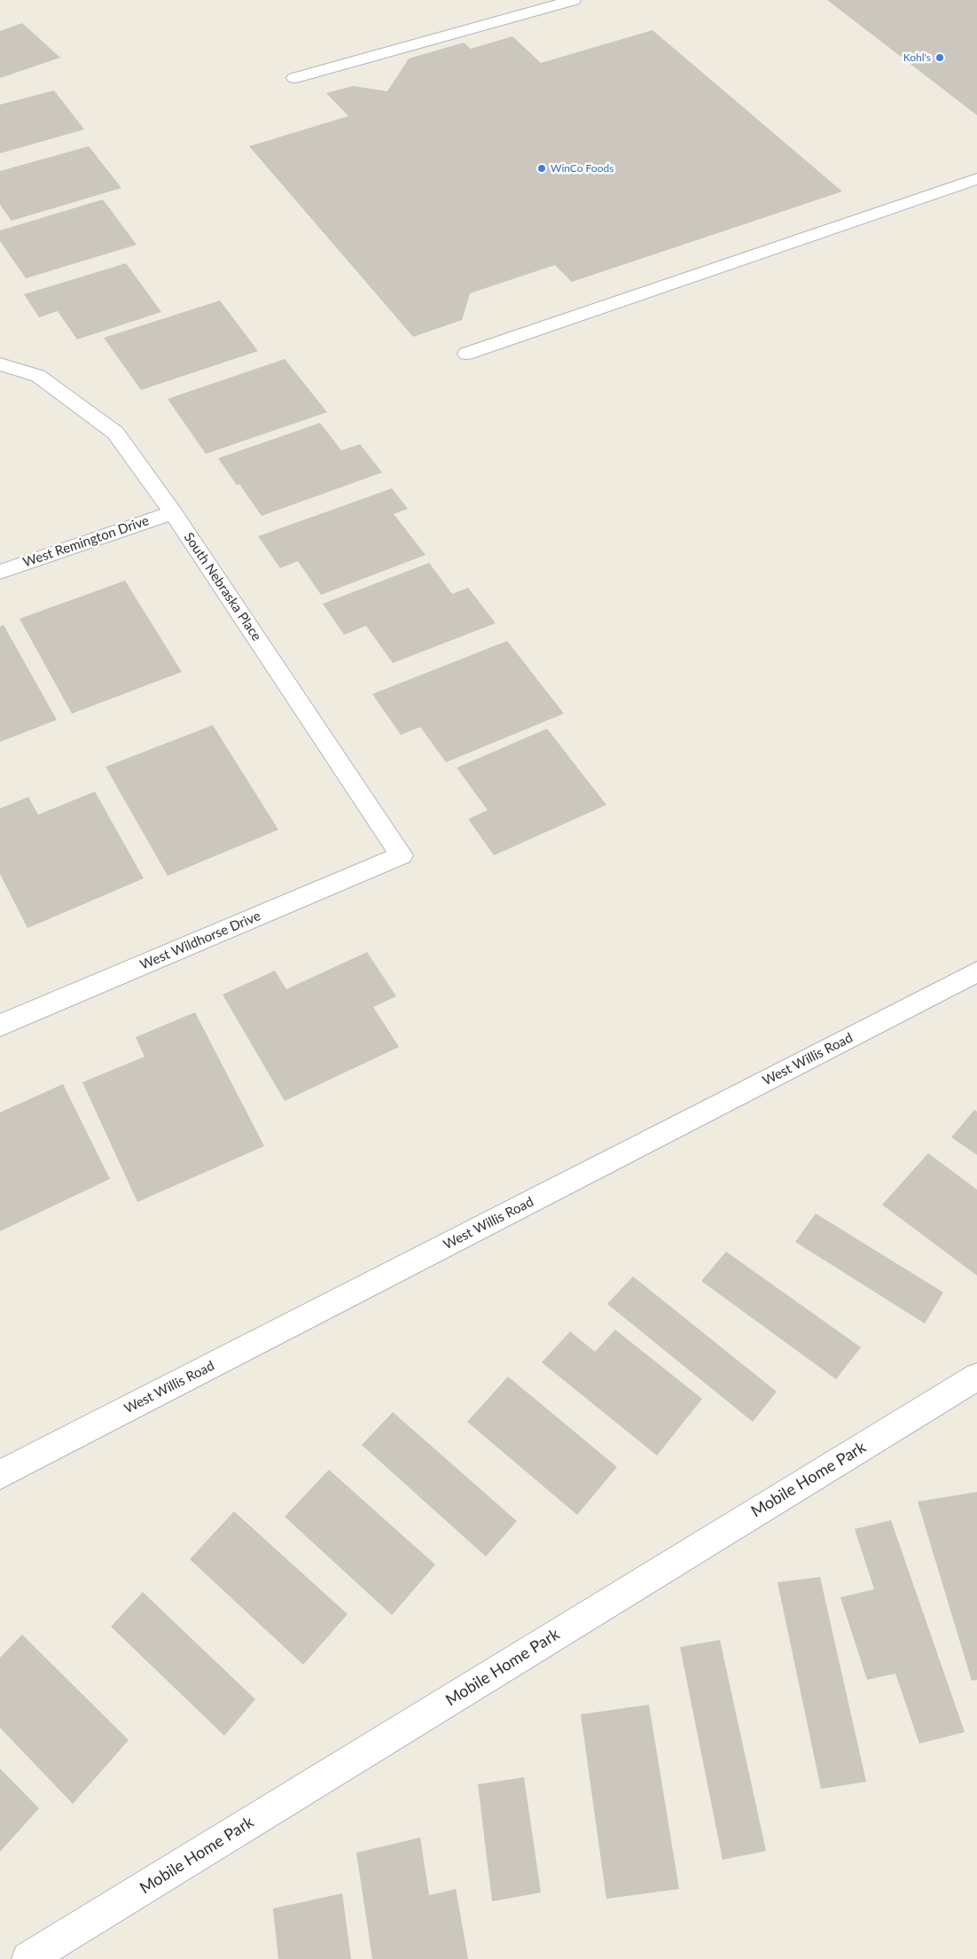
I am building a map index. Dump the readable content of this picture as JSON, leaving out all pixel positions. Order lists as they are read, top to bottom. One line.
{"streets":{"street":["West Remington Drive","South Nebraska Place","West Wildhorse Drive","West Willis Road","Mobile Home Park"]},"crossings":[["West Remington Drive","South Nebraska Place"],["South Nebraska Place","West Wildhorse Drive"]],"places":["Kohl's","WinCo Foods"]}
